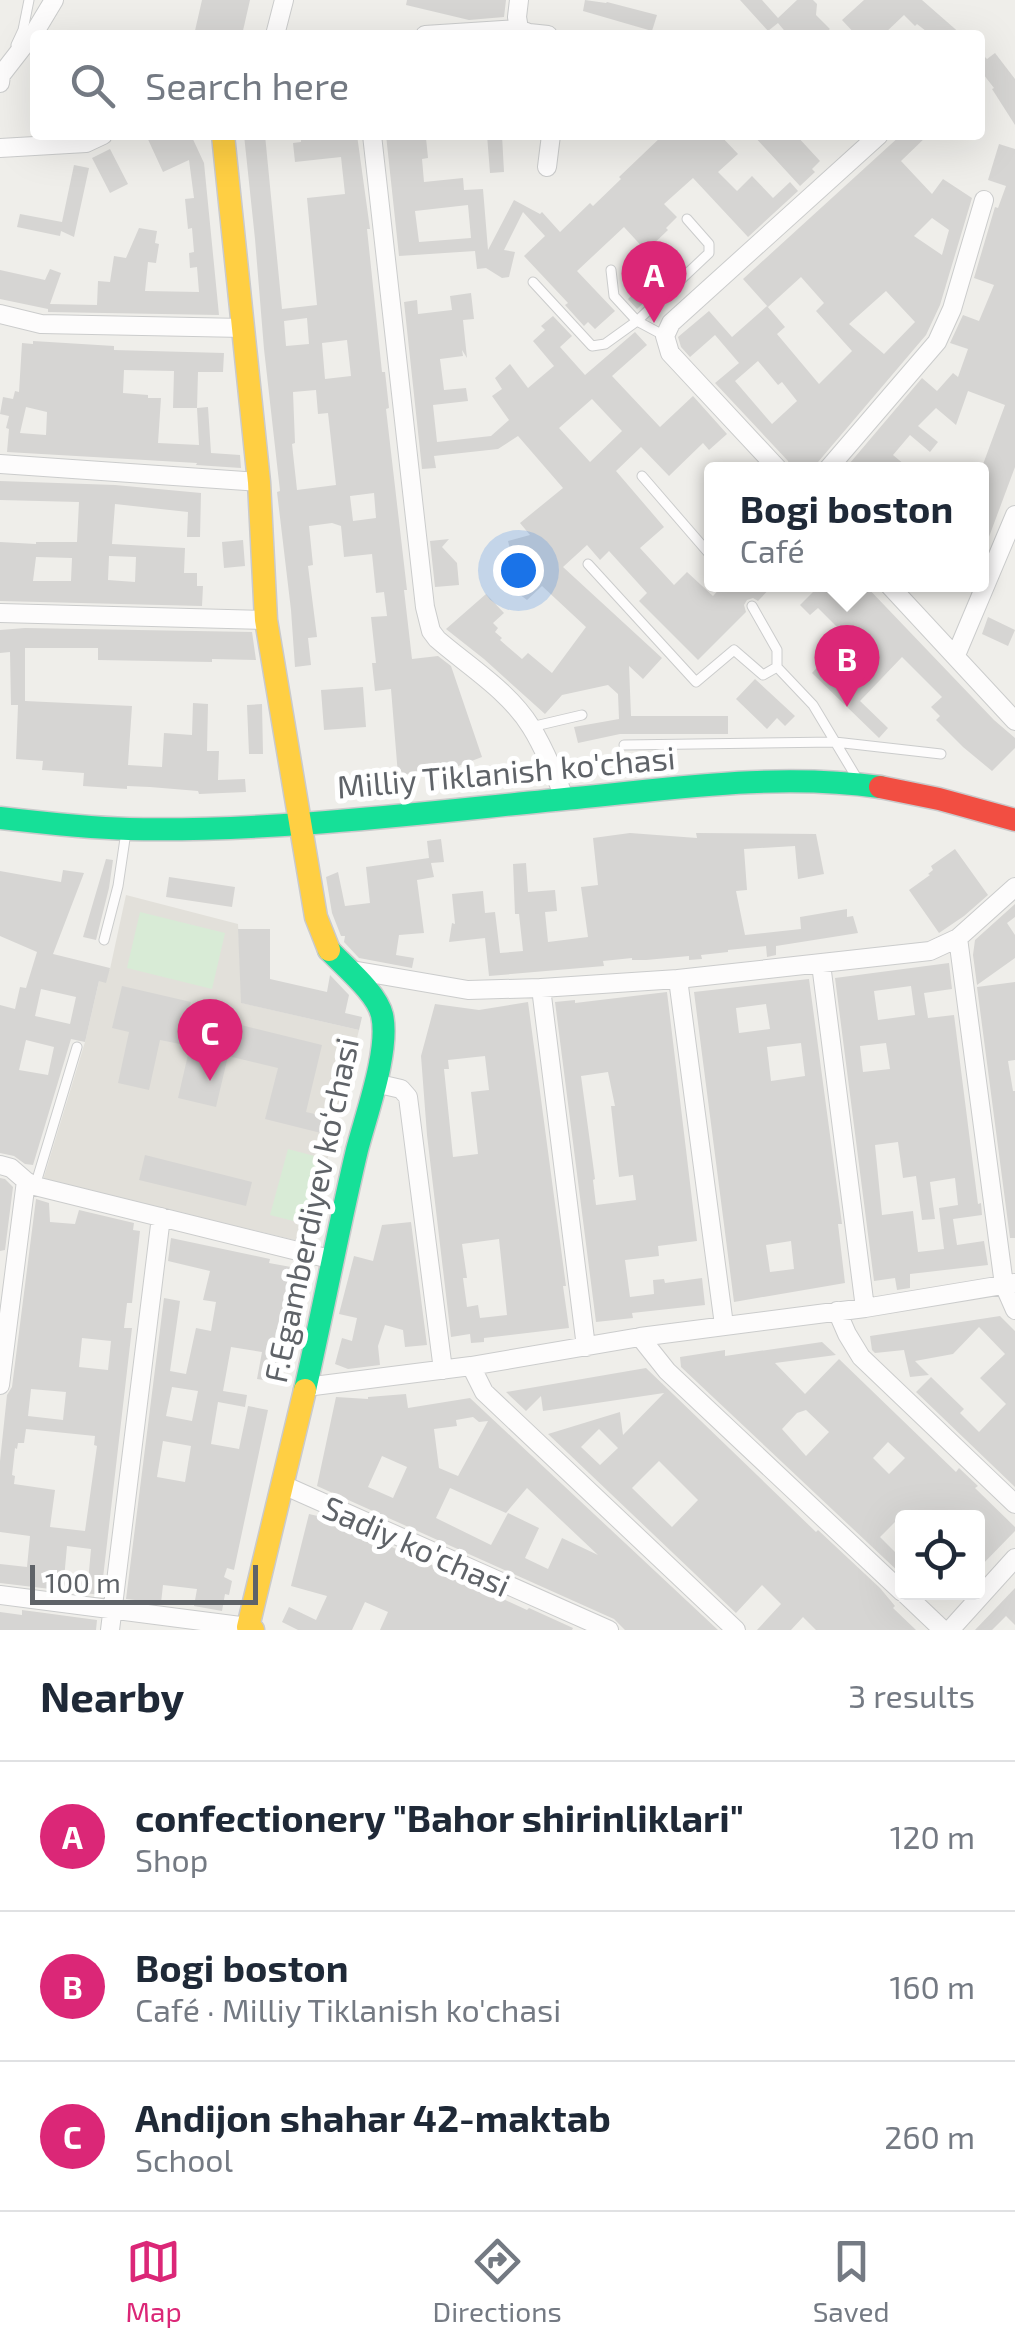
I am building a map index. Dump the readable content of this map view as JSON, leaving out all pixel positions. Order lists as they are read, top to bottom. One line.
{"streets":{"street":["Milliy Tiklanish ko'chasi","F.Egamberdiyev kо‘chasi","Sadiy ko'chasi"]},"crossings":[["Milliy Tiklanish ko'chasi","F.Egamberdiyev kо‘chasi"],["F.Egamberdiyev kо‘chasi","Sadiy ko'chasi"]],"scale_bar":"100 m","page":{"search":"Search here","pins":["A","B","C"],"popup":["Bogi boston","Café"],"scale":"100 m","heading":["Nearby","3 results"],"list":[{"mark":"A","name":"confectionery \"Bahor shirinliklari\"","note":"Shop","value":"120 m"},{"mark":"B","name":"Bogi boston","note":"Café · Milliy Tiklanish ko'chasi","value":"160 m"},{"mark":"C","name":"Andijon shahar 42-maktab","note":"School","value":"260 m"}],"nav":["Map","Directions","Saved"]}}
